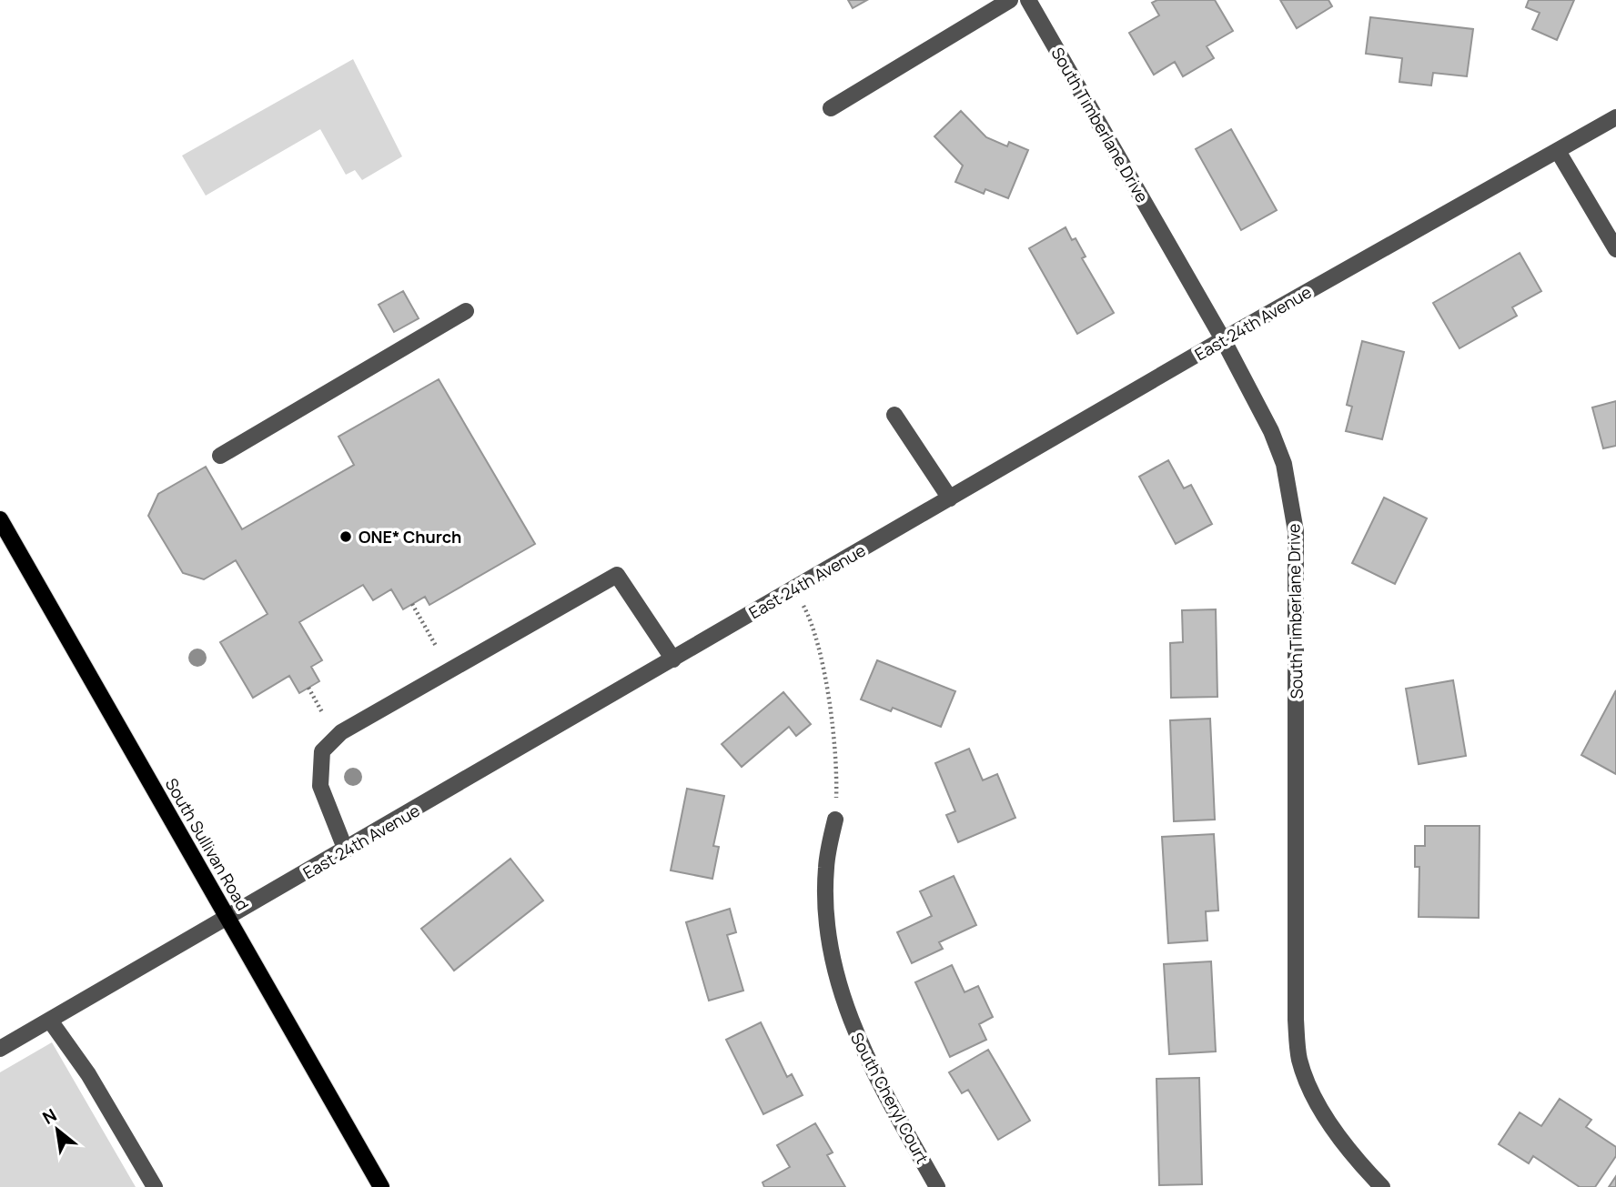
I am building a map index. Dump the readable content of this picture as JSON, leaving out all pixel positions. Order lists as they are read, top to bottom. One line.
{"streets":{"main road":["South Sullivan Road"],"street":["South Timberlane Drive","East 24th Avenue","South Cheryl Court"]},"crossings":[["South Timberlane Drive","East 24th Avenue"],["East 24th Avenue","South Sullivan Road"]],"places":["ONE* Church"],"north":"top left"}
